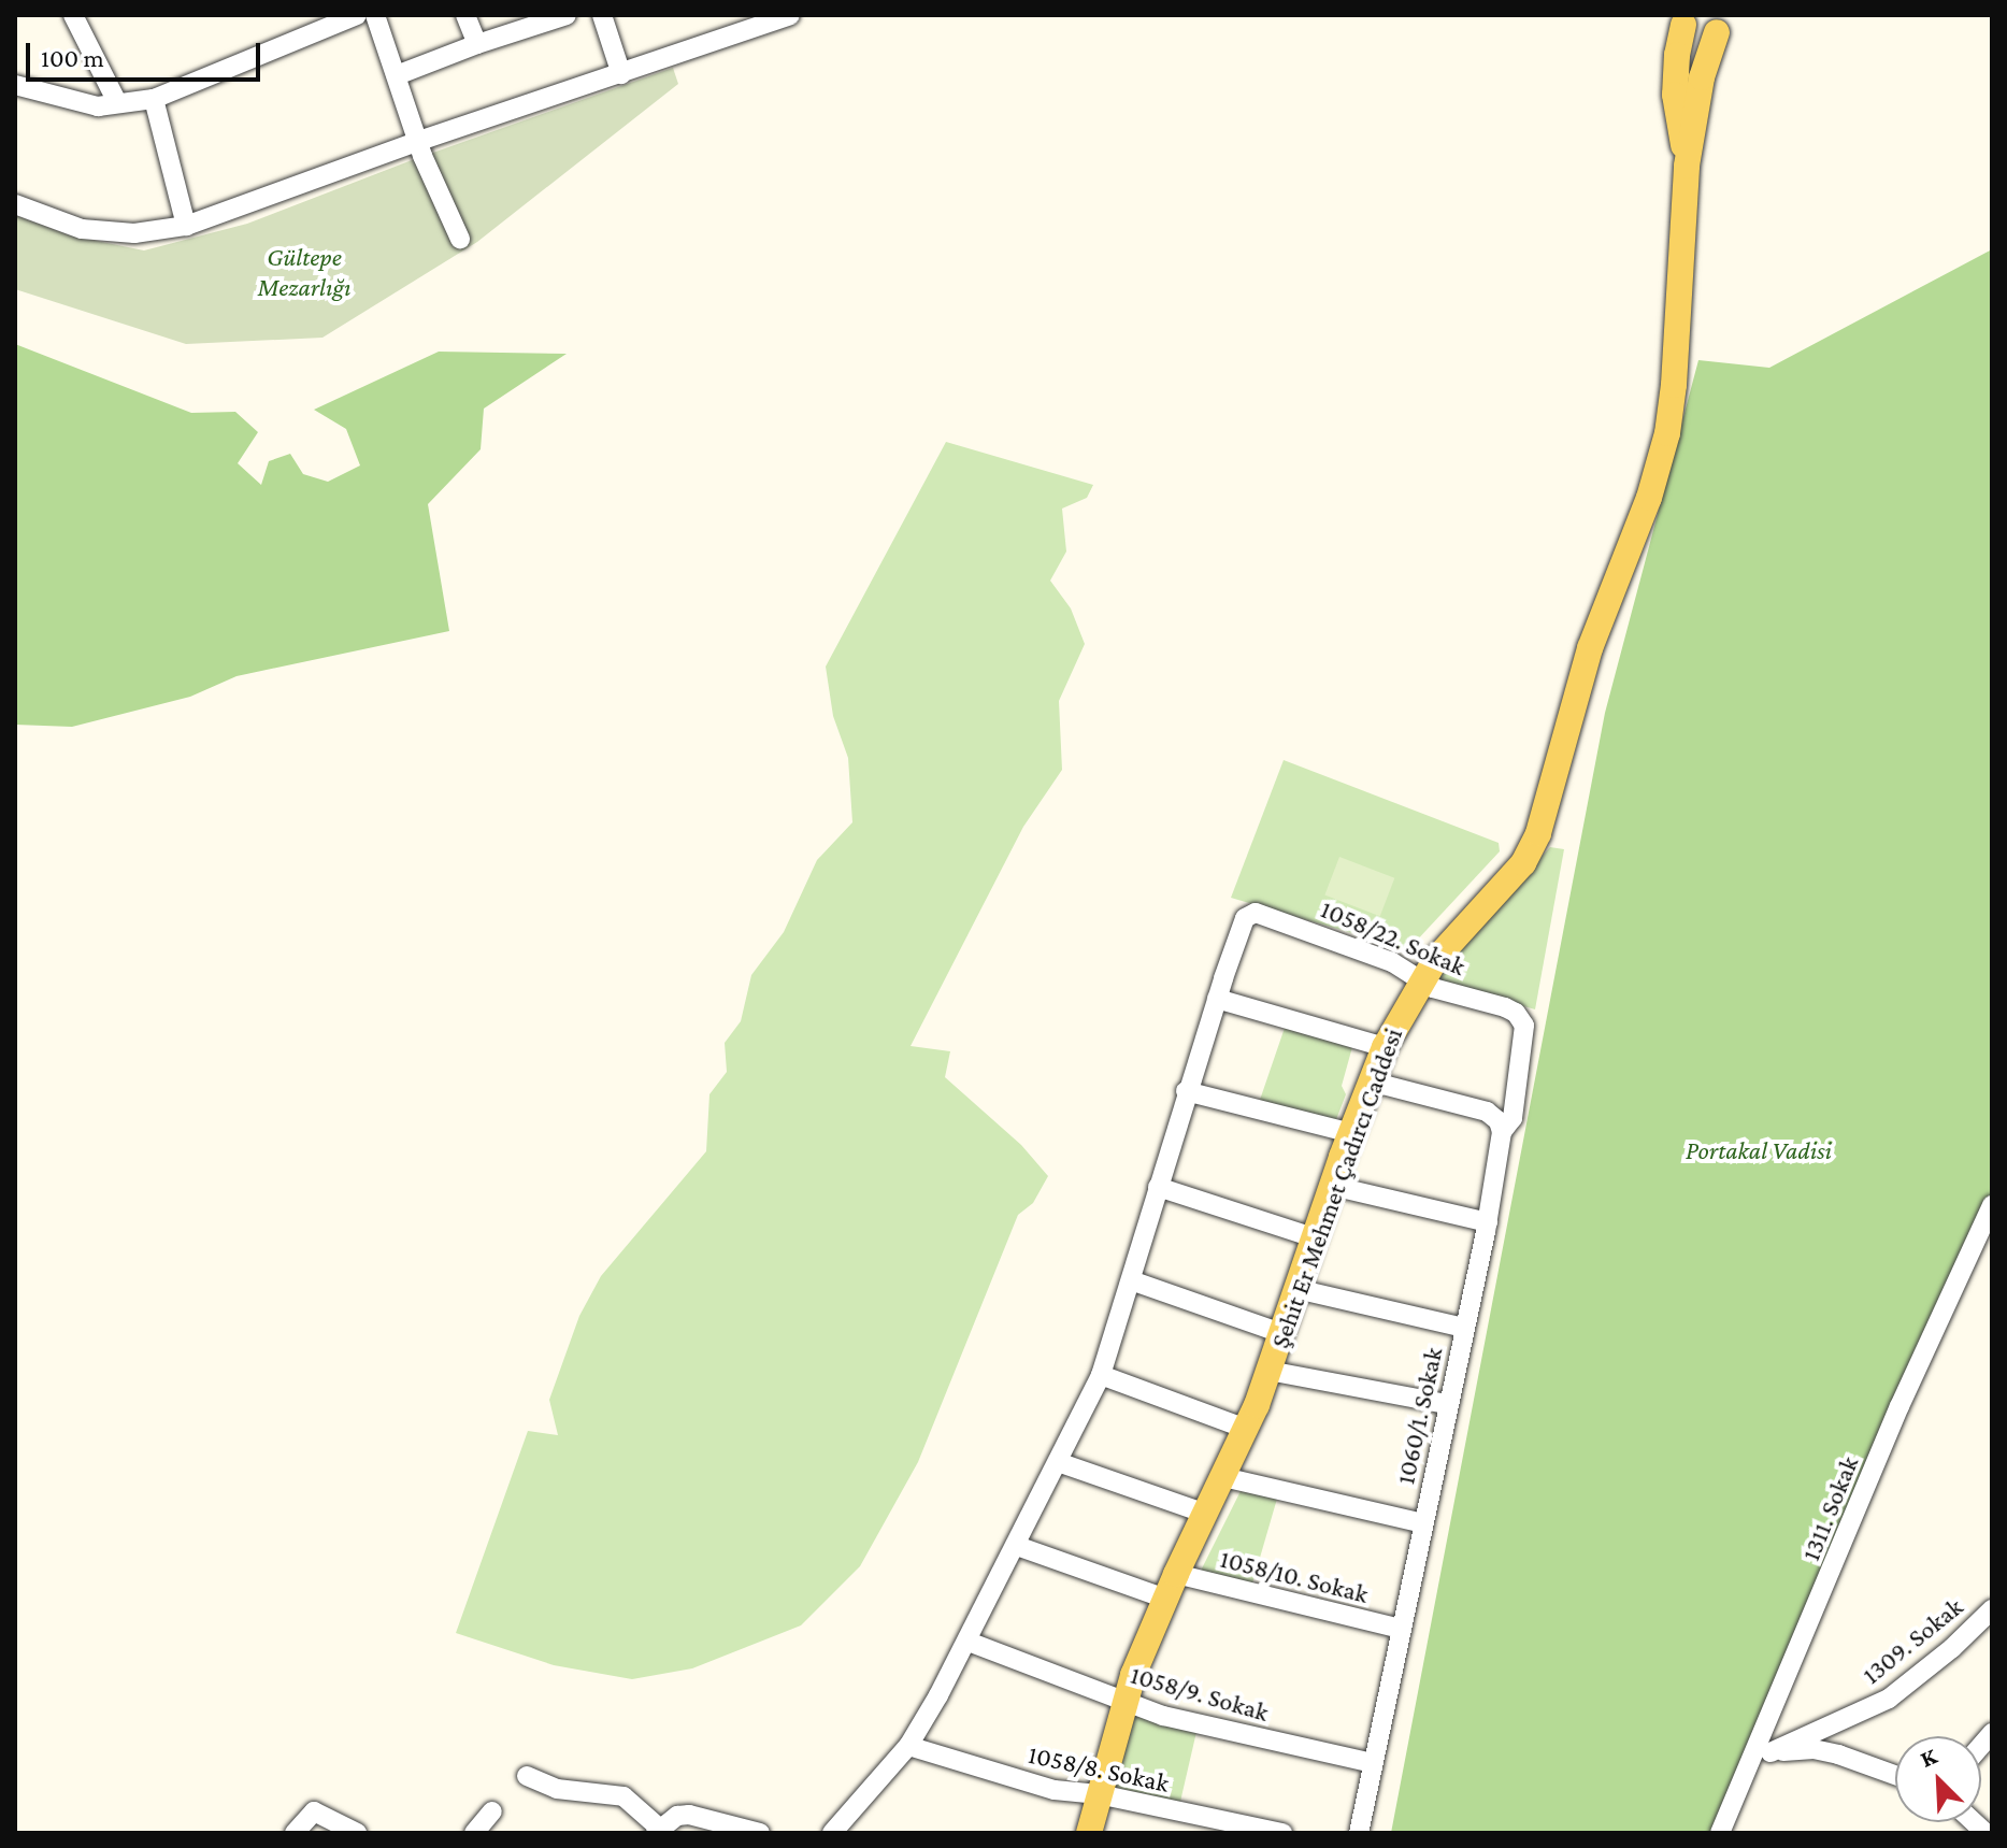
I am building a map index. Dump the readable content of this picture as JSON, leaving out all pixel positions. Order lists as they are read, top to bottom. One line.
{"streets":{"main road":["Şehit Er Mehmet Çadırcı Caddesi"],"street":["1058/22. Sokak","1060/1. Sokak","1311. Sokak","1058/10. Sokak","1309. Sokak","1058/9. Sokak","1058/8. Sokak"]},"crossings":[["1058/22. Sokak","Şehit Er Mehmet Çadırcı Caddesi"],["1058/22. Sokak","1060/1. Sokak"],["Şehit Er Mehmet Çadırcı Caddesi","1058/10. Sokak"],["Şehit Er Mehmet Çadırcı Caddesi","1058/9. Sokak"],["Şehit Er Mehmet Çadırcı Caddesi","1058/8. Sokak"],["1060/1. Sokak","1058/10. Sokak"],["1060/1. Sokak","1058/9. Sokak"],["1311. Sokak","1309. Sokak"]],"parks":["Gültepe Mezarlığı","Portakal Vadisi"],"scale_bar":"100 m","north":"top left"}
